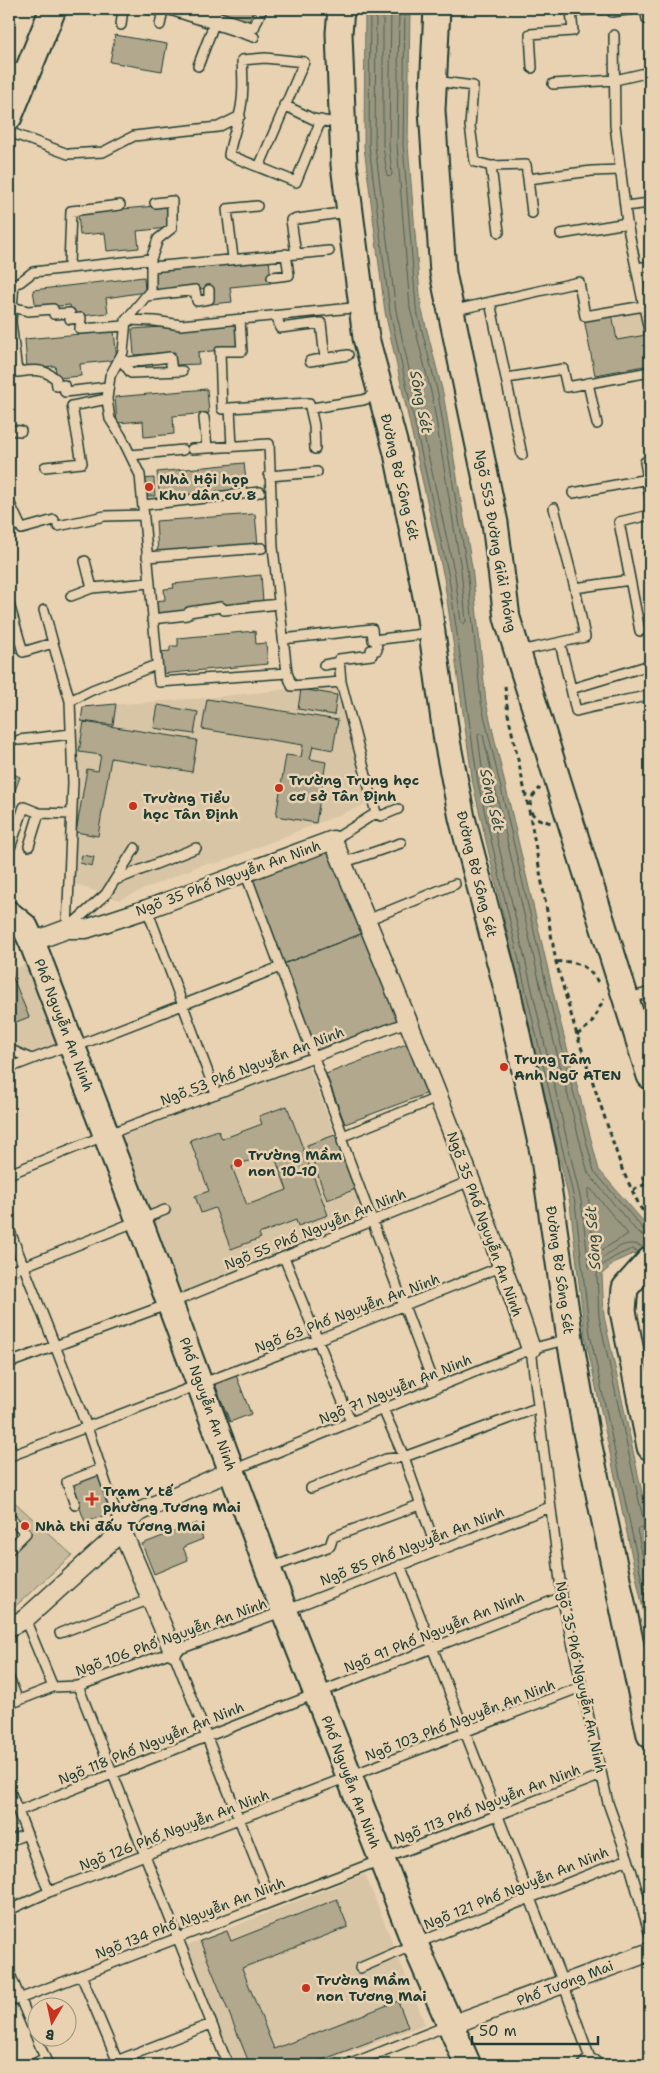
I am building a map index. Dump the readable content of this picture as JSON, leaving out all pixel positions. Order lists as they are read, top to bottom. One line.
{"streets":{"street":["Đường Bờ Sông Sét","Ngõ 553 Đường Giải Phóng","Ngõ 35 Phố Nguyễn An Ninh","Phố Nguyễn An Ninh","Phố Tương Mai"],"lane":["Ngõ 53 Phố Nguyễn An Ninh","Ngõ 55 Phố Nguyễn An Ninh","Ngõ 63 Phố Nguyễn An Ninh","Ngõ 71 Nguyễn An Ninh","Ngõ 85 Phố Nguyễn An Ninh","Ngõ 91 Phố Nguyễn An Ninh","Ngõ 106 Phố Nguyễn An Ninh","Ngõ 103 Phố Nguyễn An Ninh","Ngõ 118 Phố Nguyễn An Ninh","Ngõ 113 Phố Nguyễn An Ninh","Ngõ 126 Phố Nguyễn An Ninh","Ngõ 121 Phố Nguyễn An Ninh","Ngõ 134 Phố Nguyễn An Ninh"]},"crossings":[["Đường Bờ Sông Sét","Ngõ 71 Nguyễn An Ninh"],["Ngõ 35 Phố Nguyễn An Ninh","Phố Nguyễn An Ninh"],["Ngõ 35 Phố Nguyễn An Ninh","Ngõ 53 Phố Nguyễn An Ninh"],["Ngõ 35 Phố Nguyễn An Ninh","Ngõ 55 Phố Nguyễn An Ninh"],["Ngõ 35 Phố Nguyễn An Ninh","Ngõ 63 Phố Nguyễn An Ninh"],["Ngõ 35 Phố Nguyễn An Ninh","Ngõ 71 Nguyễn An Ninh"],["Ngõ 35 Phố Nguyễn An Ninh","Ngõ 85 Phố Nguyễn An Ninh"],["Ngõ 35 Phố Nguyễn An Ninh","Ngõ 91 Phố Nguyễn An Ninh"],["Ngõ 35 Phố Nguyễn An Ninh","Ngõ 103 Phố Nguyễn An Ninh"],["Ngõ 35 Phố Nguyễn An Ninh","Ngõ 113 Phố Nguyễn An Ninh"],["Ngõ 35 Phố Nguyễn An Ninh","Ngõ 121 Phố Nguyễn An Ninh"],["Phố Nguyễn An Ninh","Ngõ 53 Phố Nguyễn An Ninh"],["Phố Nguyễn An Ninh","Ngõ 55 Phố Nguyễn An Ninh"],["Phố Nguyễn An Ninh","Ngõ 63 Phố Nguyễn An Ninh"],["Phố Nguyễn An Ninh","Ngõ 71 Nguyễn An Ninh"],["Phố Nguyễn An Ninh","Ngõ 85 Phố Nguyễn An Ninh"],["Phố Nguyễn An Ninh","Ngõ 91 Phố Nguyễn An Ninh"],["Phố Nguyễn An Ninh","Ngõ 106 Phố Nguyễn An Ninh"],["Phố Nguyễn An Ninh","Ngõ 103 Phố Nguyễn An Ninh"],["Phố Nguyễn An Ninh","Ngõ 118 Phố Nguyễn An Ninh"],["Phố Nguyễn An Ninh","Ngõ 113 Phố Nguyễn An Ninh"],["Phố Nguyễn An Ninh","Ngõ 126 Phố Nguyễn An Ninh"],["Phố Nguyễn An Ninh","Ngõ 121 Phố Nguyễn An Ninh"],["Phố Nguyễn An Ninh","Ngõ 134 Phố Nguyễn An Ninh"],["Phố Nguyễn An Ninh","Phố Tương Mai"],["Ngõ 85 Phố Nguyễn An Ninh","Ngõ 106 Phố Nguyễn An Ninh"],["Ngõ 91 Phố Nguyễn An Ninh","Ngõ 118 Phố Nguyễn An Ninh"],["Ngõ 103 Phố Nguyễn An Ninh","Ngõ 126 Phố Nguyễn An Ninh"],["Ngõ 113 Phố Nguyễn An Ninh","Ngõ 134 Phố Nguyễn An Ninh"]],"water":["Sông Sét"],"places":{"other":["Nhà Hội họp Khu dân cư 8","Trường Trung học cơ sở Tân Định","Trường Tiểu học Tân Định","Trung Tâm Anh Ngữ ATEN","Trường Mầm non 10-10","Nhà thi đấu Tương Mai","Trường Mầm non Tương Mai"],"health":["Trạm Y tế phường Tương Mai"]},"scale_bar":"50 m","north":"bottom"}
